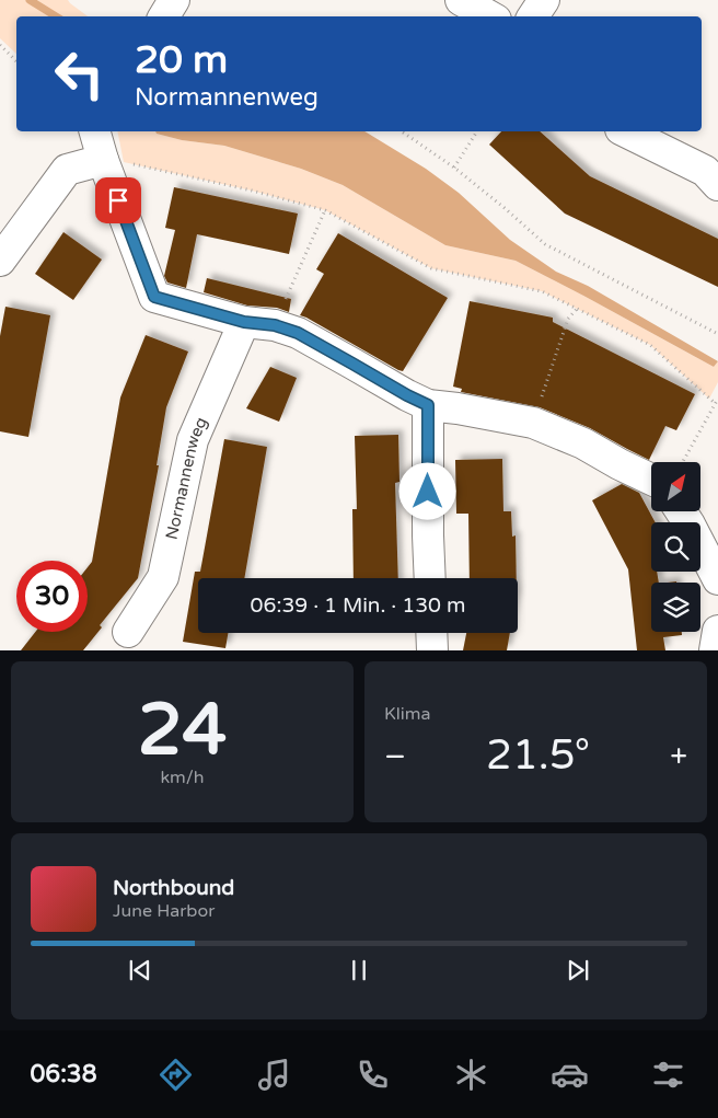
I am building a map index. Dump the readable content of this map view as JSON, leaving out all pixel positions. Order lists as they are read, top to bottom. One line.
{"streets":{"street":["Normannenweg"]},"north":"top right","page":{"turn":["20 m","Normannenweg"],"limit":"30","trip":"06:39 · 1 Min. · 130 m","tile":[["24","km/h"],"Klima"],"heat":["−","21.5°","+"],"song":["Northbound","June Harbor"],"tabs":"06:38"}}
